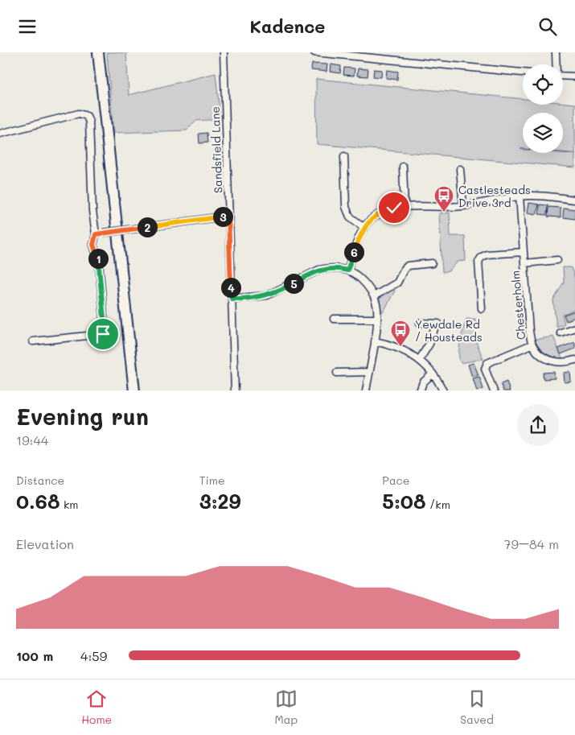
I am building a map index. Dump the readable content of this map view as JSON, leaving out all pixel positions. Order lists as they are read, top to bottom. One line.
{"streets":{"street":["Sandsfield Lane","Chesterholm"]},"places":{"bus stop":["Castlesteads Drive 3rd","Yewdale Rd / Housteads"]},"page":{"header":"Kadence","pins":["3","2","6","1","5","4"],"heading":["Evening run","19:44"],"stats":[["Distance","0.68 km"],["Time","3:29"],["Pace","5:08 /km"]],"chart":["Elevation","79–84 m"],"list":[{"name":"100 m","note":"4:59"}],"tabs":["Home","Map","Saved"]}}
